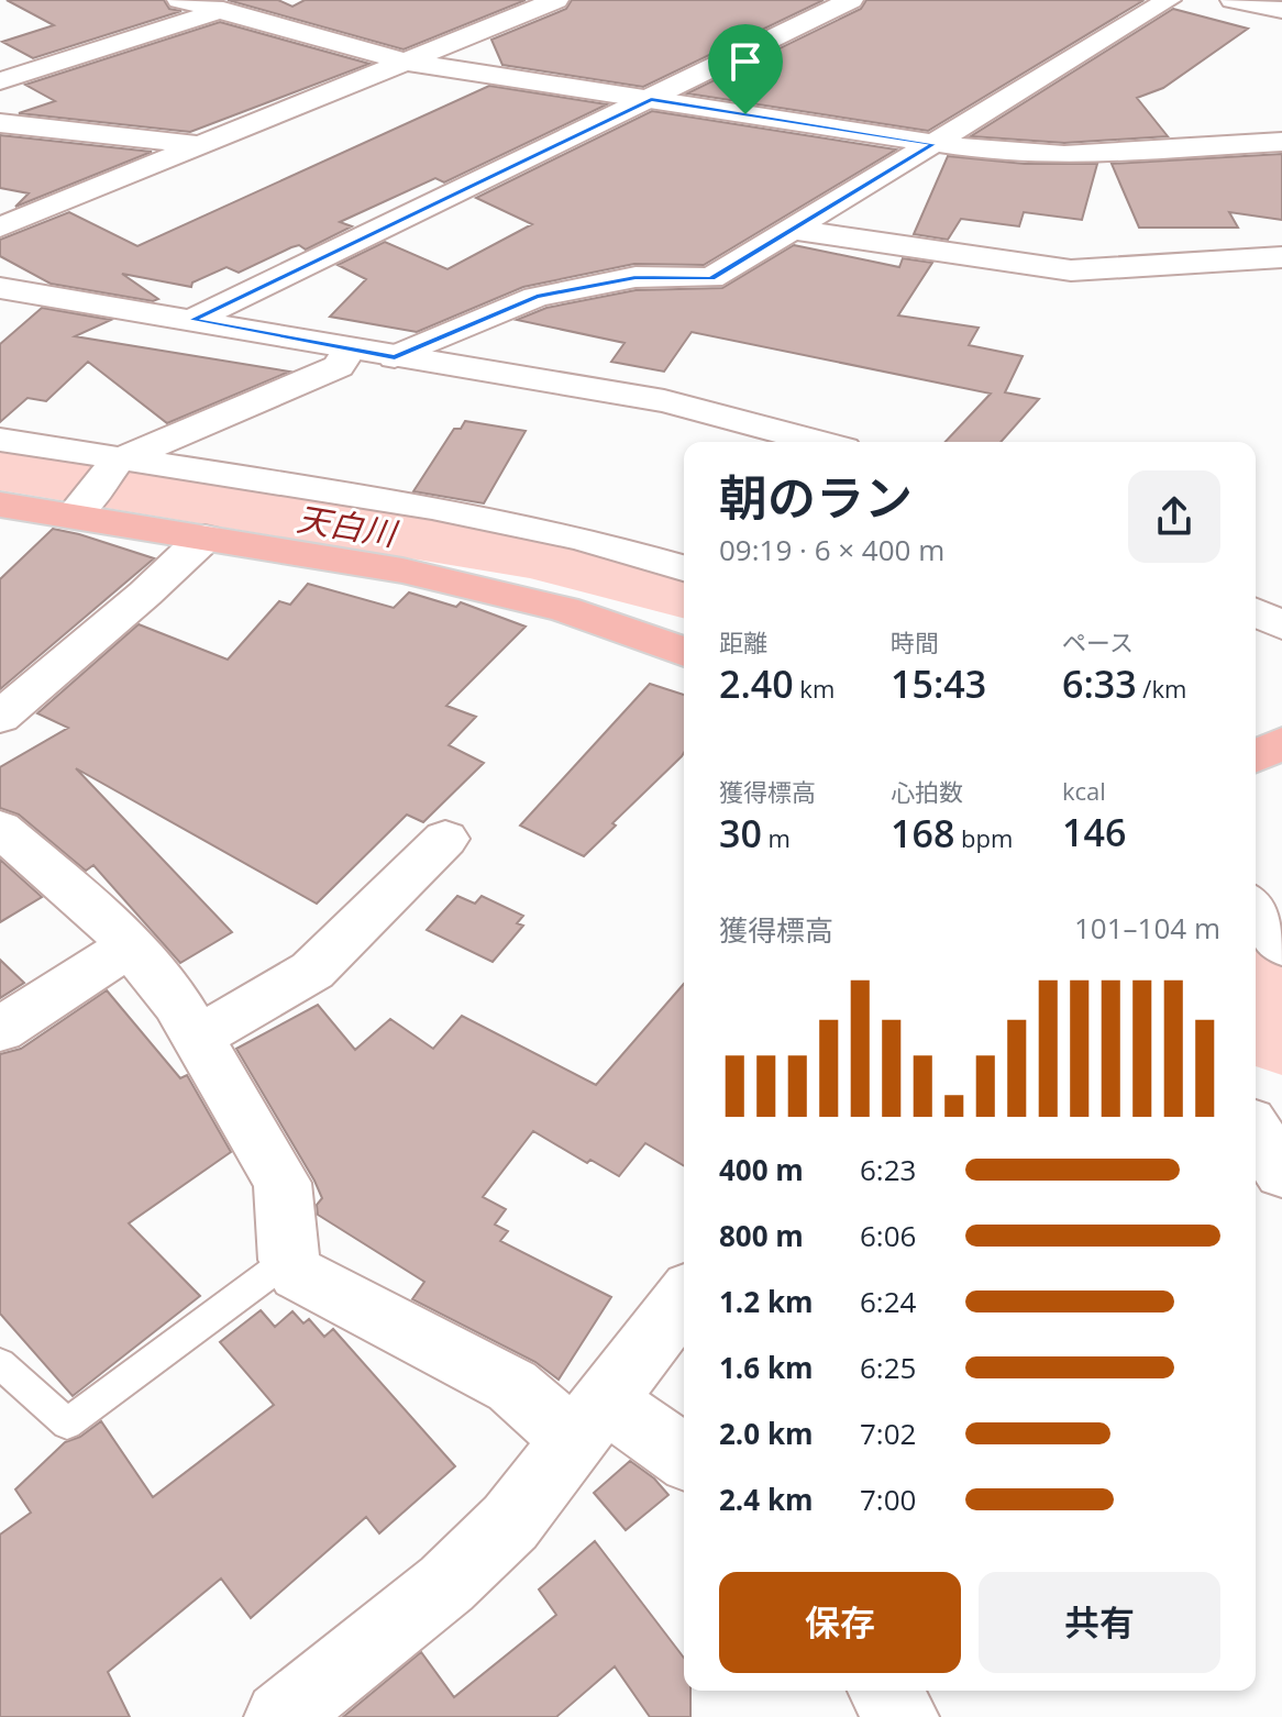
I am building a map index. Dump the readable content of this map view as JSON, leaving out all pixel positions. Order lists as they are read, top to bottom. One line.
{"water":["天白川"],"page":{"heading":["朝のラン","09:19 · 6 × 400 m"],"stats":[["距離","2.40 km"],["時間","15:43"],["ペース","6:33 /km"],["獲得標高","30 m"],["心拍数","168 bpm"],["kcal","146"]],"chart":["獲得標高","101–104 m"],"list":[{"name":"400 m","note":"6:23"},{"name":"800 m","note":"6:06"},{"name":"1.2 km","note":"6:24"},{"name":"1.6 km","note":"6:25"},{"name":"2.0 km","note":"7:02"},{"name":"2.4 km","note":"7:00"}],"buttons":["保存","共有"]}}
